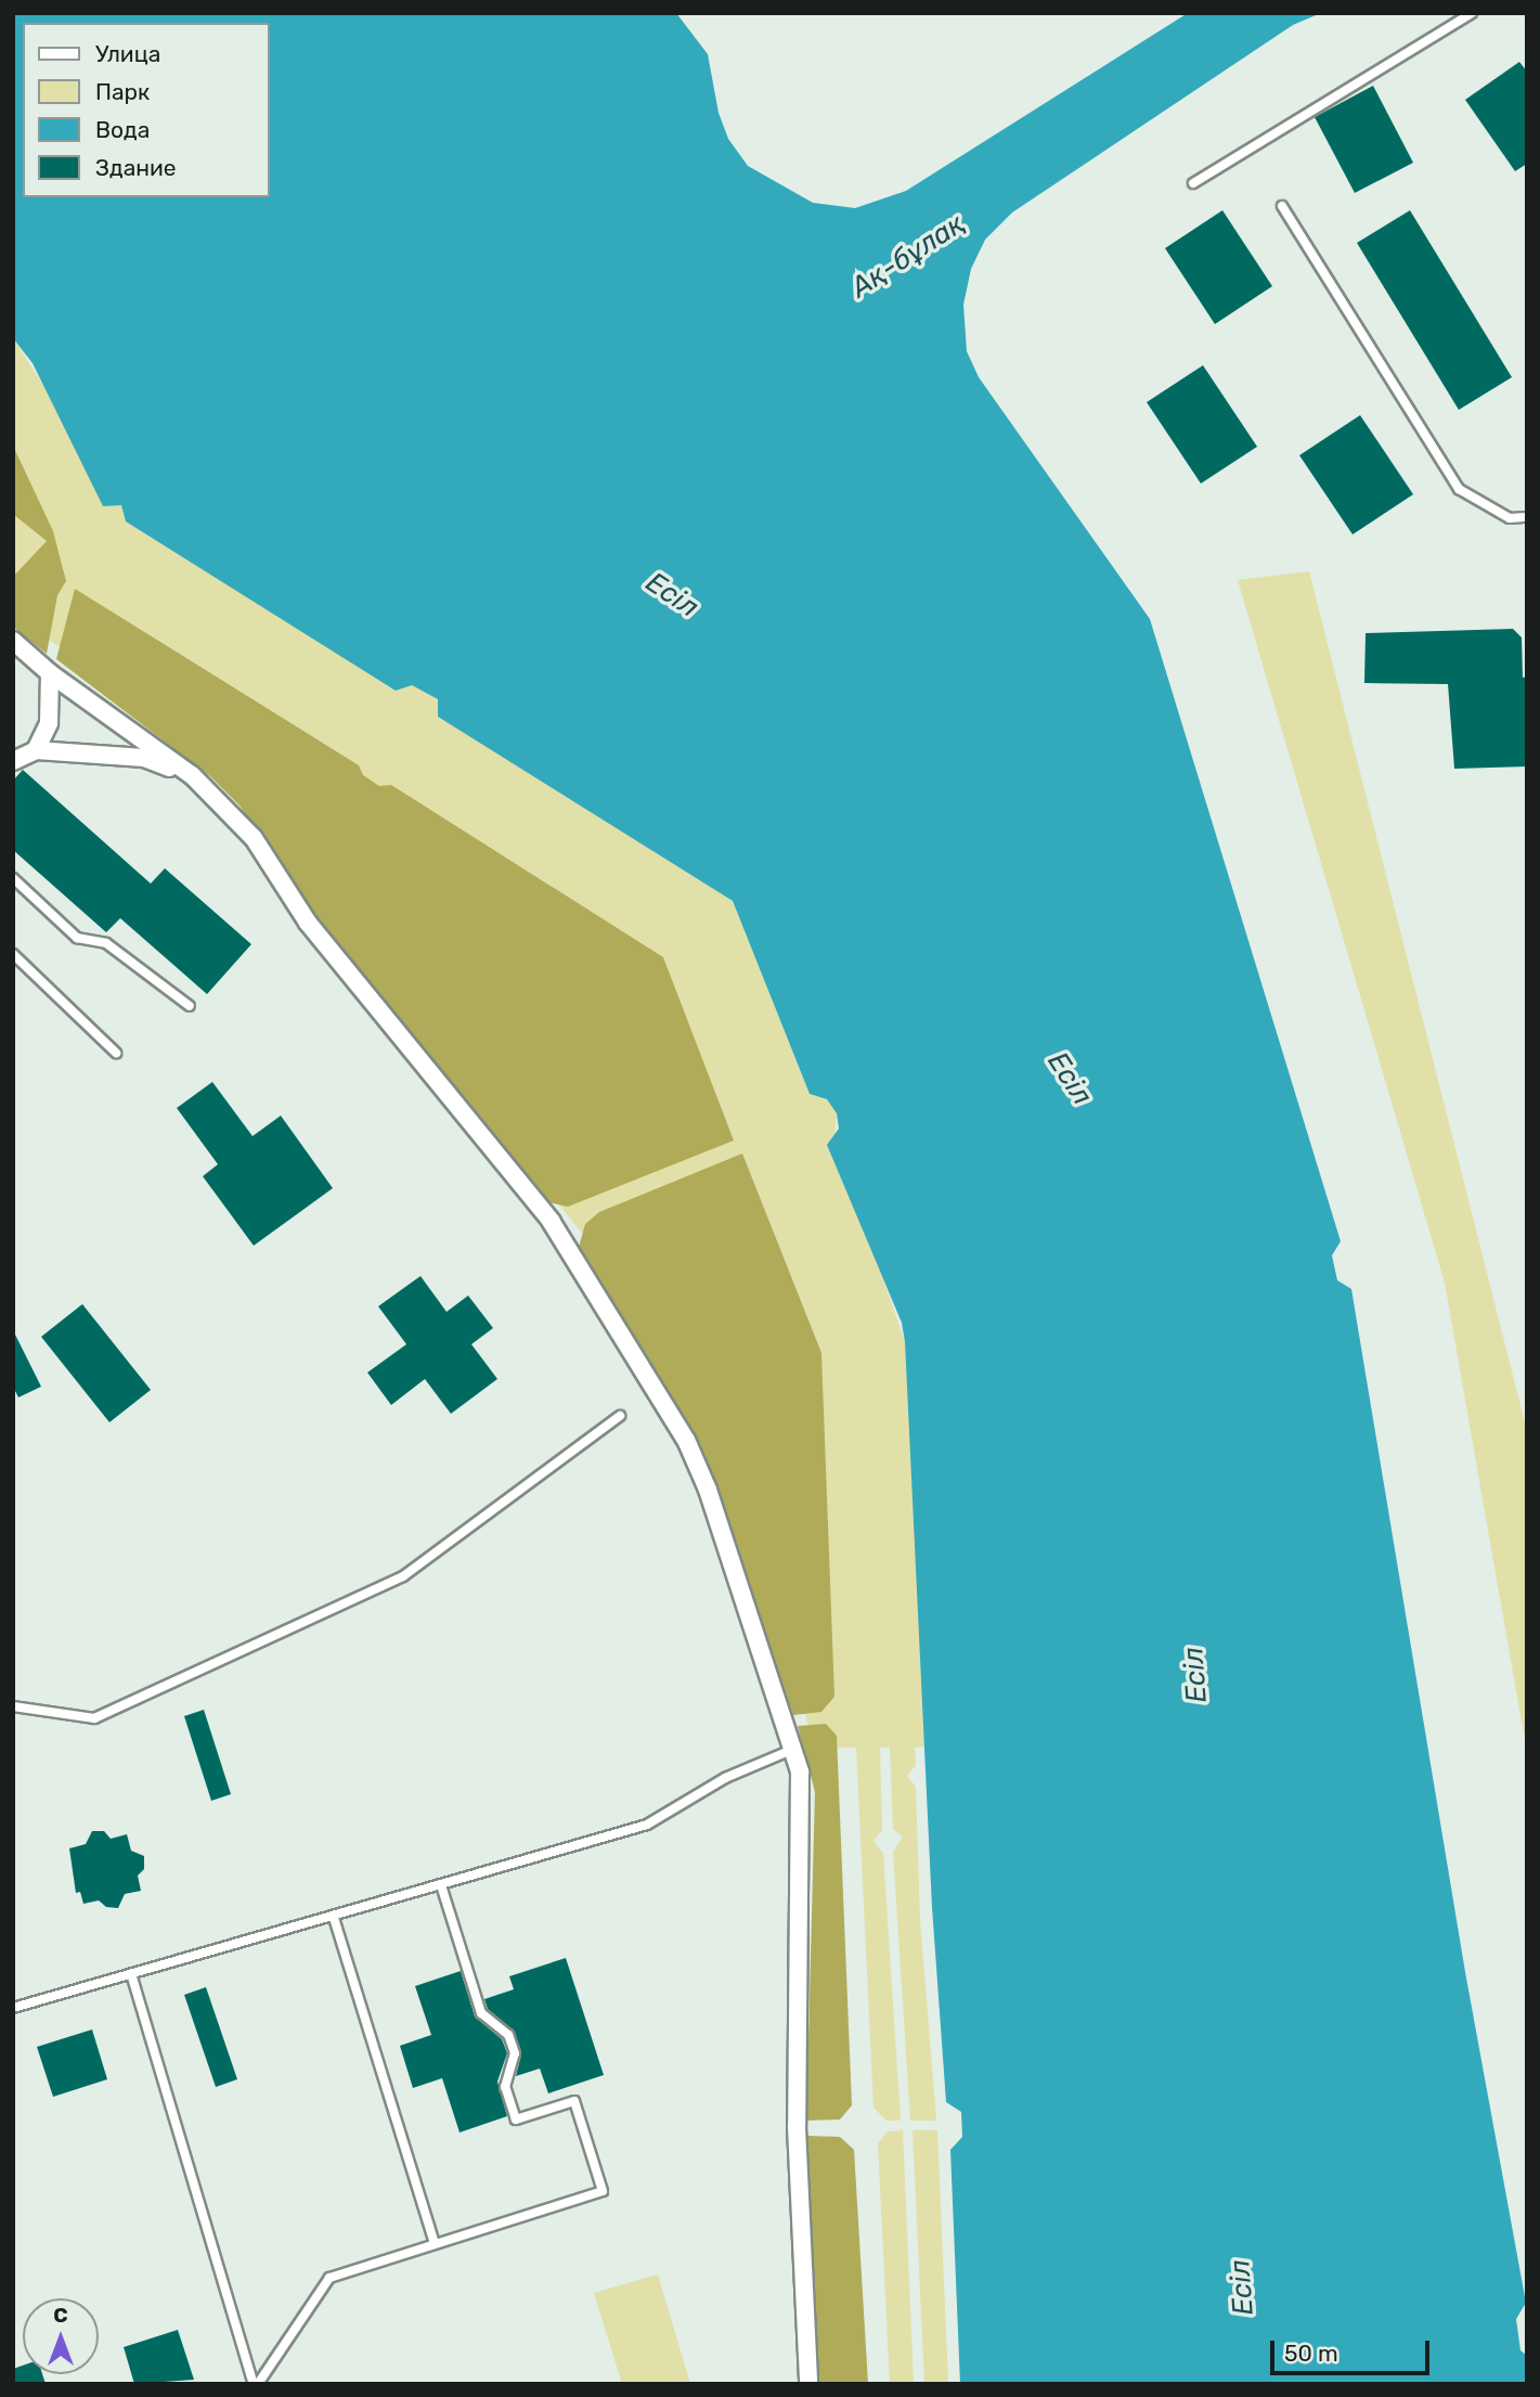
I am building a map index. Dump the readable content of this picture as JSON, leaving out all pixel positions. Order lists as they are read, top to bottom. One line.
{"water":["Ақ-бұлақ","Есіл"],"legend":["Улица","Парк","Вода","Здание"],"scale_bar":"50 m","north":"top"}
